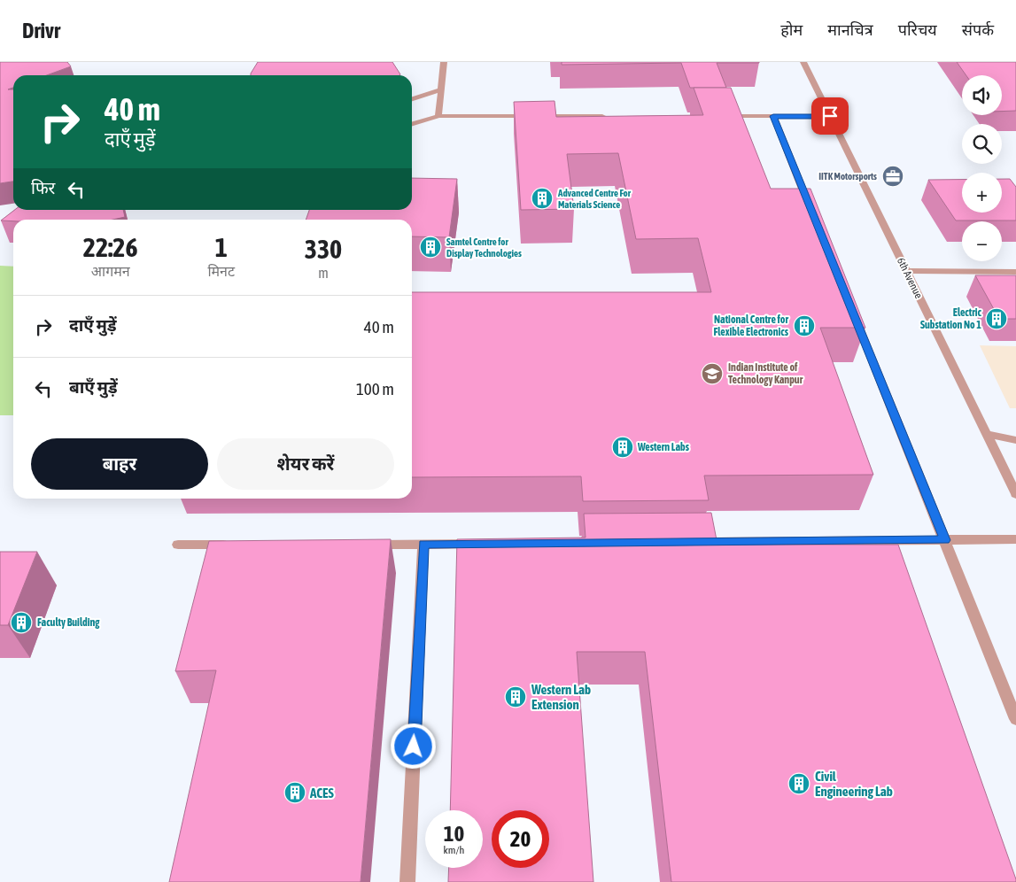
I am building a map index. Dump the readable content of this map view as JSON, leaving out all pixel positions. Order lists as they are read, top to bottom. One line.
{"streets":{"street":["6th Avenue"]},"places":{"office":["IITK Motorsports"],"building":["Advanced Centre For Materials Science","Samtel Centre for Display Technologies","Electric Substation No 1","National Centre for Flexible Electronics","Western Labs","Faculty Building","Western Lab Extension","Civil Engineering Lab","ACES"],"school or university":["Indian Institute of Technology Kanpur"]},"page":{"header":"Drivr","nav":["होम","मानचित्र","परिचय","संपर्क"],"map_buttons":["+","−"],"turn":["40 m","दाएँ मुड़ें"],"then":"फिर","eta":["22:26","आगमन","1","मिनट","330","m"],"list":[{"name":"दाएँ मुड़ें","value":"40 m"},{"name":"बाएँ मुड़ें","value":"100 m"}],"buttons":["बाहर","शेयर करें"],"speed":"10 km/h","limit":"20"}}
